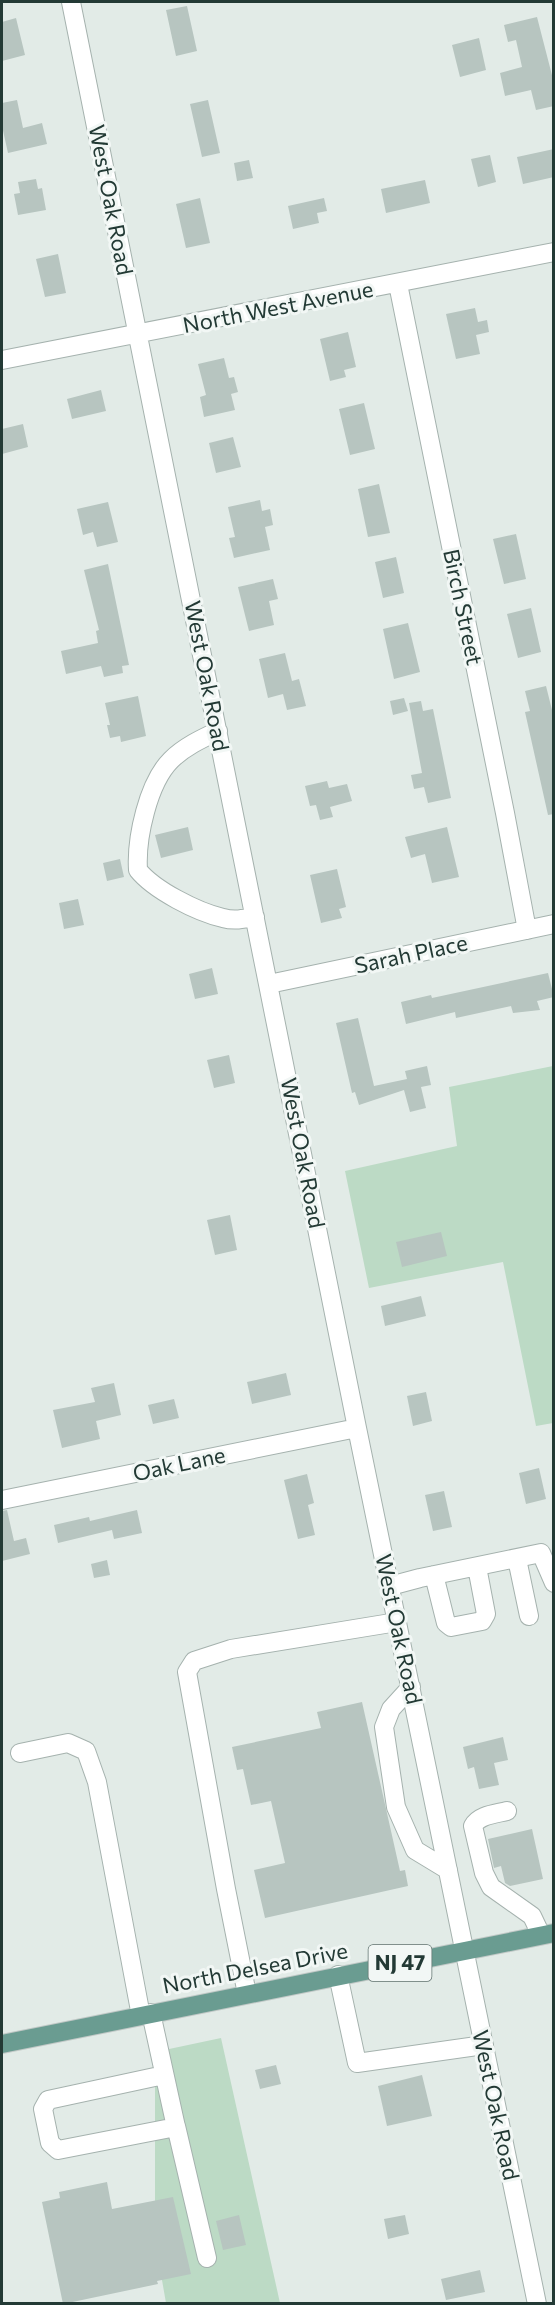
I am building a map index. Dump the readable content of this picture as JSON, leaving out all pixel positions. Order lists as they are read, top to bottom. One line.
{"streets":{"main road":["NJ 47","North Delsea Drive"],"street":["West Oak Road","North West Avenue","Birch Street","Sarah Place","Oak Lane"]},"crossings":[["West Oak Road","North West Avenue"],["West Oak Road","Sarah Place"],["West Oak Road","Oak Lane"],["West Oak Road","North Delsea Drive"],["North West Avenue","Birch Street"],["Birch Street","Sarah Place"]]}
